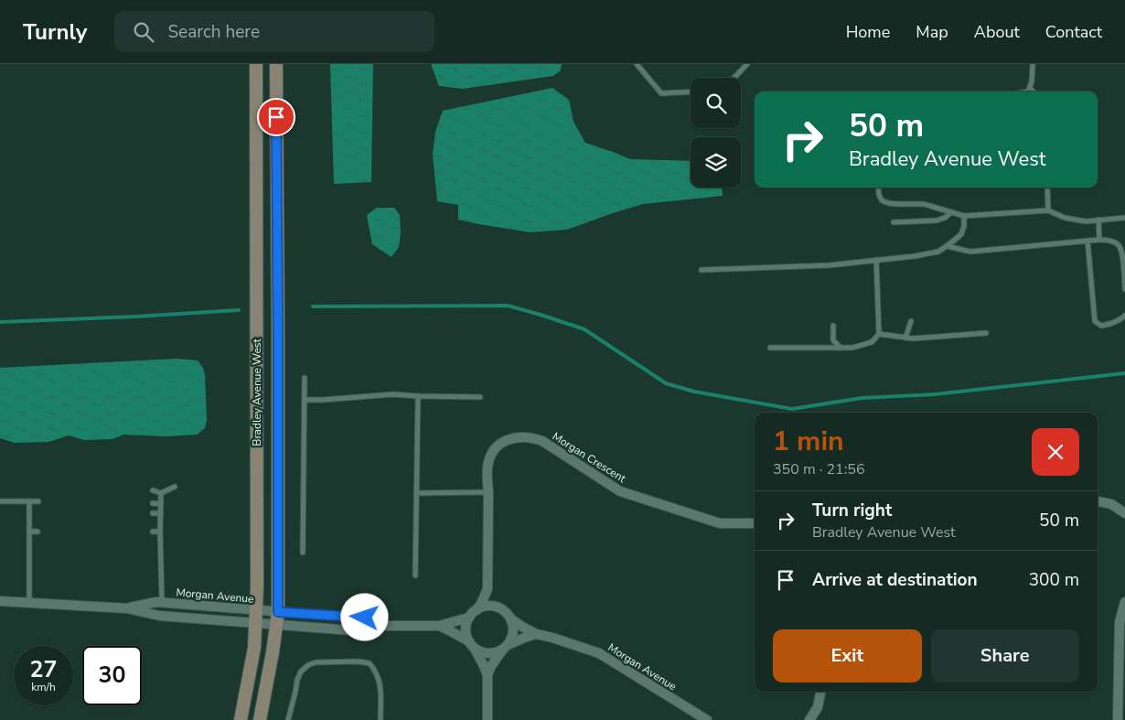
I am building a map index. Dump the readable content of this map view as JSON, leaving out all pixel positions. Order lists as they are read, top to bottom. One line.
{"streets":{"main road":["Bradley Avenue West"],"street":["Morgan Crescent","Morgan Avenue"]},"crossings":[["Bradley Avenue West","Morgan Avenue"],["Morgan Crescent","Morgan Avenue"]],"page":{"header":"Turnly","search":"Search here","nav":["Home","Map","About","Contact"],"turn":["50 m","Bradley Avenue West"],"heading":["1 min","350 m · 21:56"],"list":[{"name":"Turn right","note":"Bradley Avenue West","value":"50 m"},{"name":"Arrive at destination","value":"300 m"}],"buttons":["Exit","Share"],"speed":"27 km/h","limit":"30"}}
